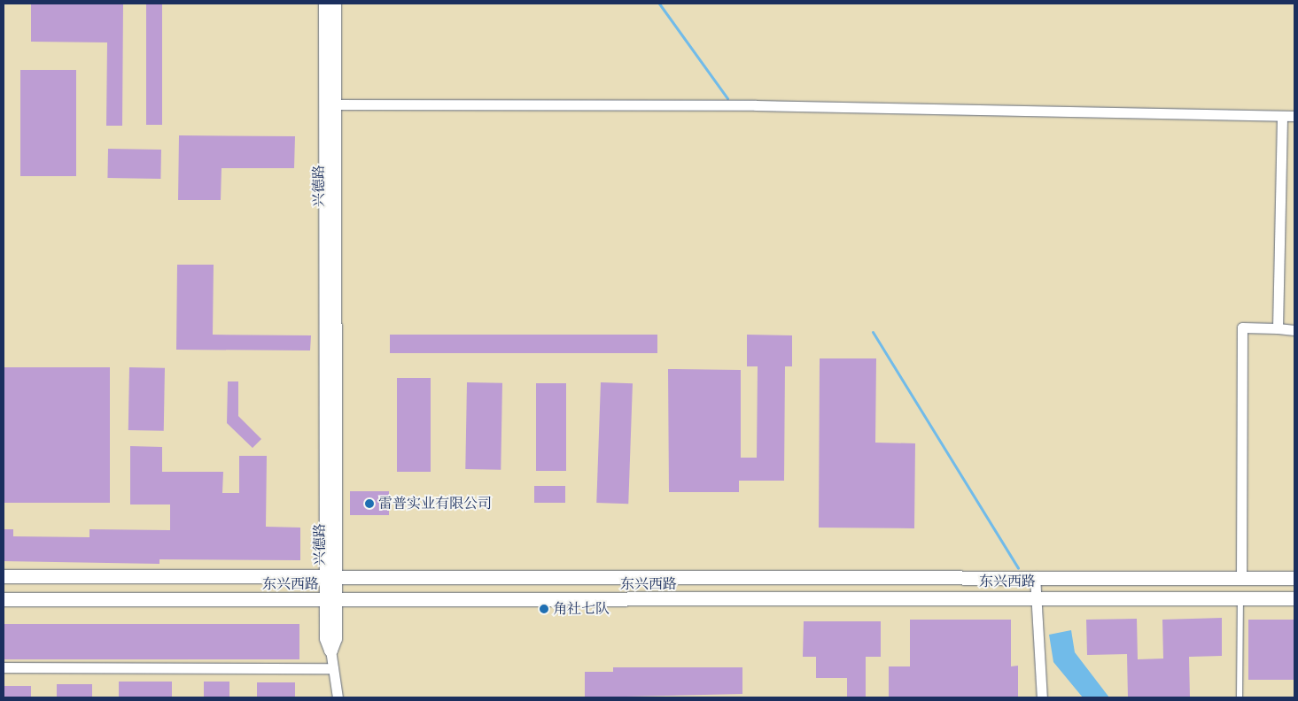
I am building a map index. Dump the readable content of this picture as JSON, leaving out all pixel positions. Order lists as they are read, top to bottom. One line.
{"streets":{"main road":["兴德路","东兴西路"]},"crossings":[["兴德路","东兴西路"]],"places":["雷普实业有限公司","角社七队"]}
